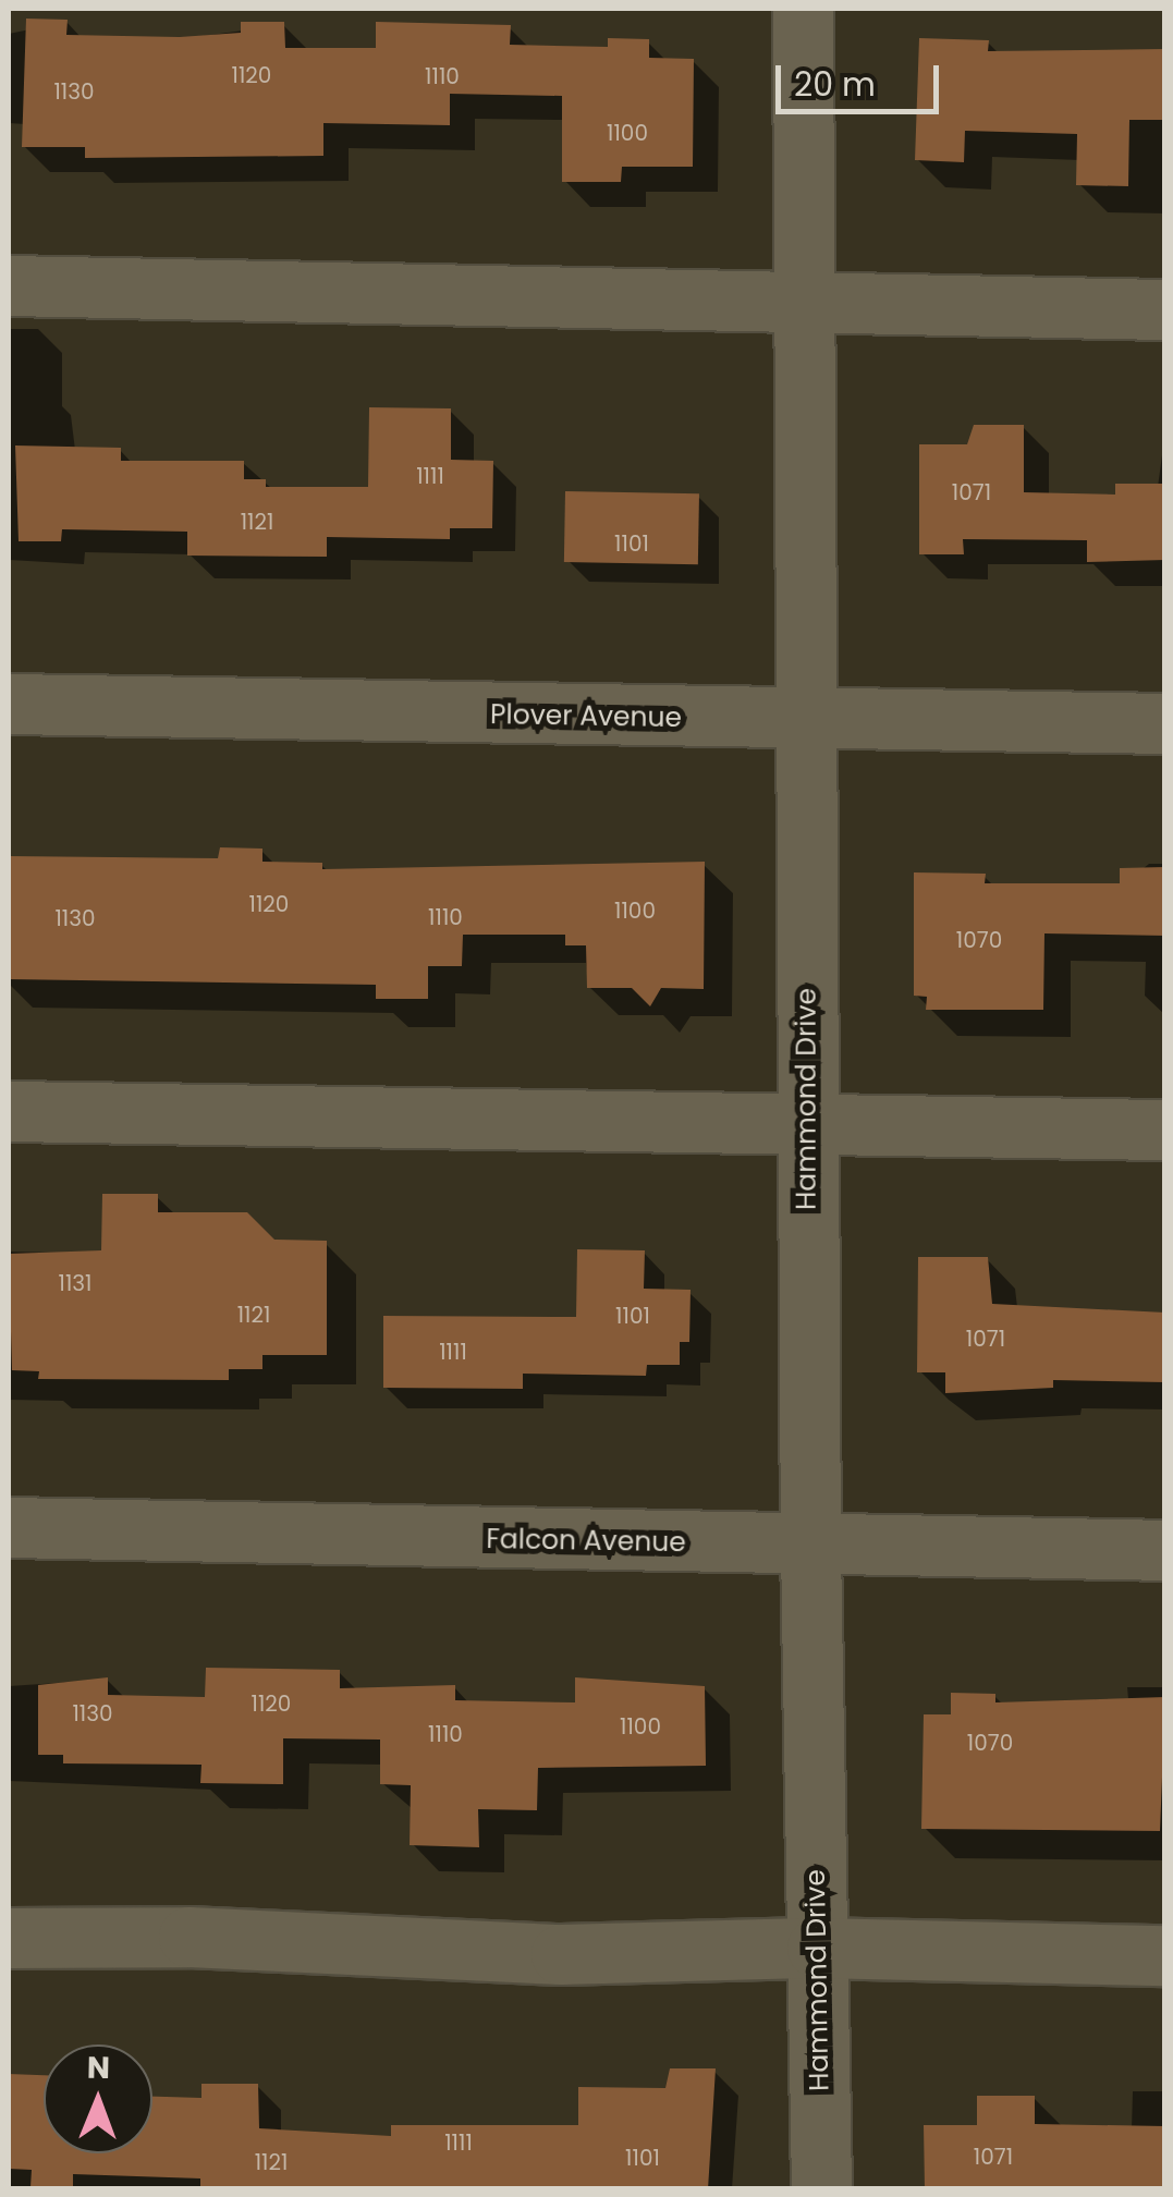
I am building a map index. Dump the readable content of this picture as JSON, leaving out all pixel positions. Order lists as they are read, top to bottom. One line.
{"streets":{"street":["Plover Avenue","Hammond Drive","Falcon Avenue"]},"crossings":[["Plover Avenue","Hammond Drive"],["Hammond Drive","Falcon Avenue"]],"house_numbers":["1120","1110","1130","1100","1111","1071","1121","1101","1120","1100","1110","1130","1070","1131","1121","1101","1071","1111","1120","1130","1100","1110","1070","1111","1071","1101","1121"],"scale_bar":"20 m","north":"top"}
